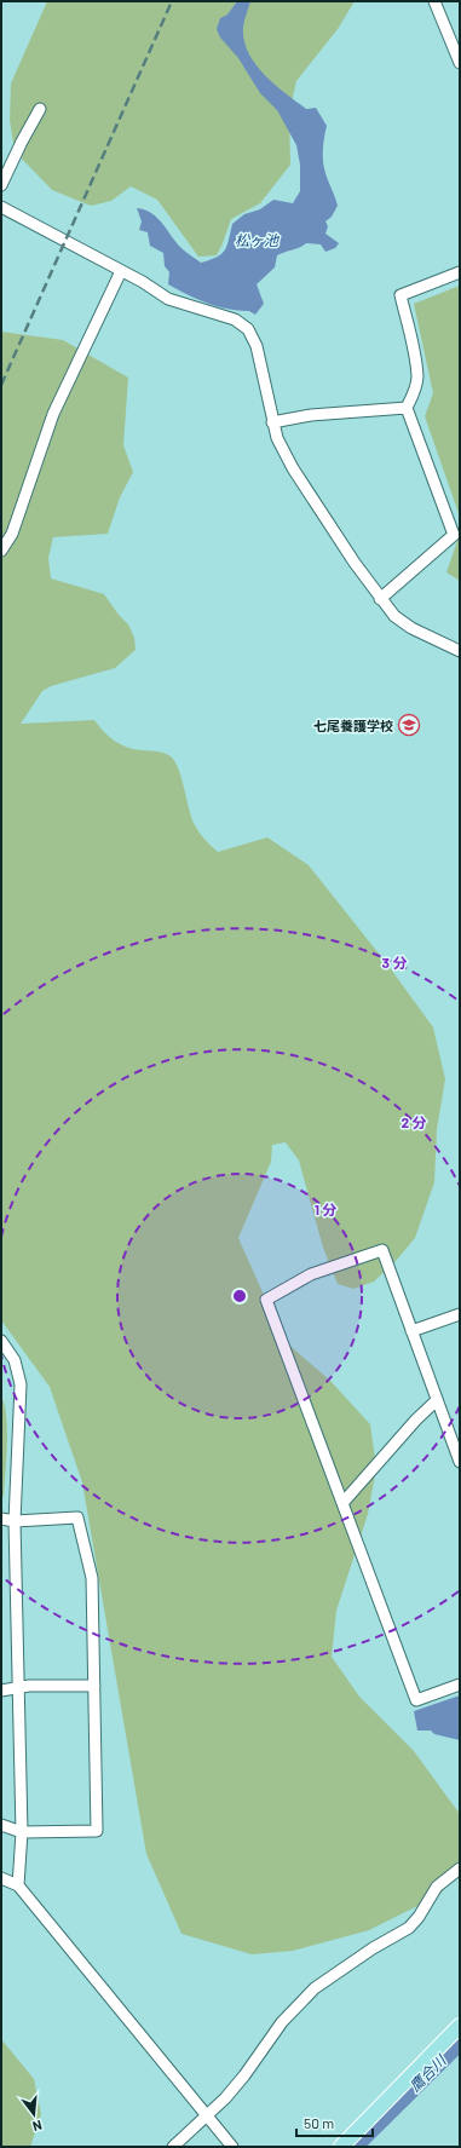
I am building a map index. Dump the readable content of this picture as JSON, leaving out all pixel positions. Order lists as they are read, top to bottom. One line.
{"water":["松ヶ池","鷹合川"],"places":{"school or university":["七尾養護学校"]},"scale_bar":"50 m","north":"bottom","rings":["3 分","2 分","1 分"]}
